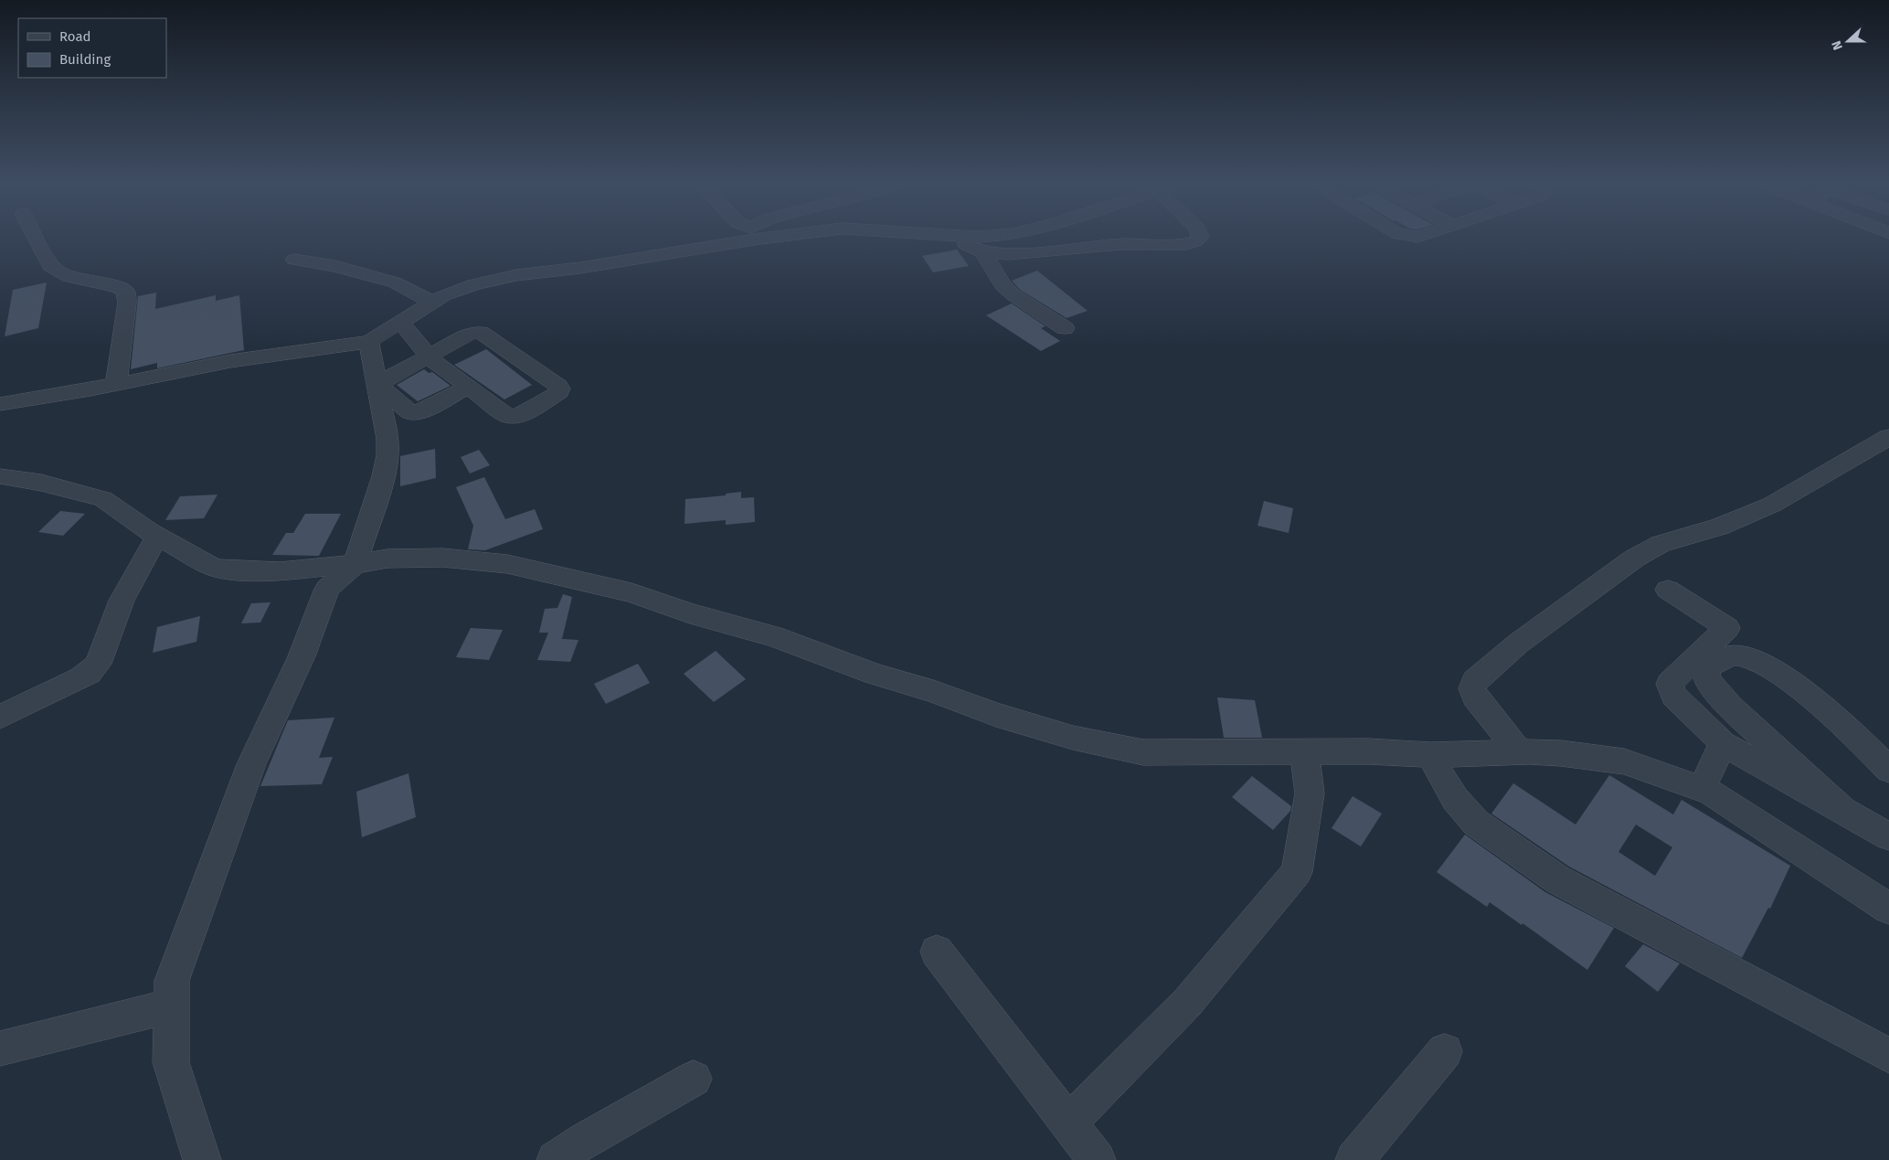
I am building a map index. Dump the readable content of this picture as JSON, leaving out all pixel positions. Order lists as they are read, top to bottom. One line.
{"legend":["Road","Building"],"north":"left"}
